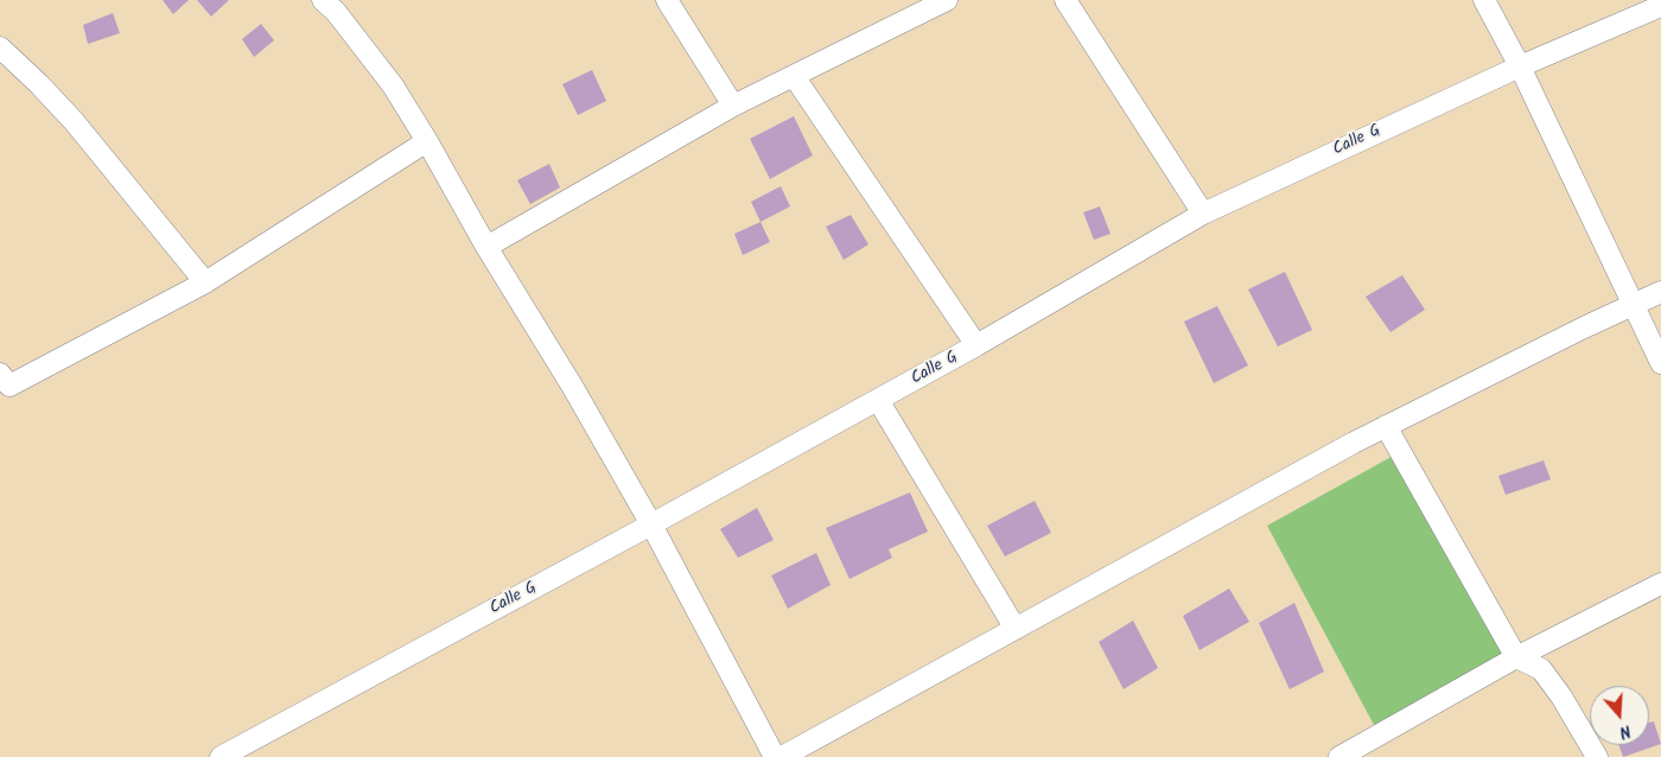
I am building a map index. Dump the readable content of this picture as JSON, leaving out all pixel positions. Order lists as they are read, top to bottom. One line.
{"streets":{"street":["Calle G"]},"north":"bottom"}
